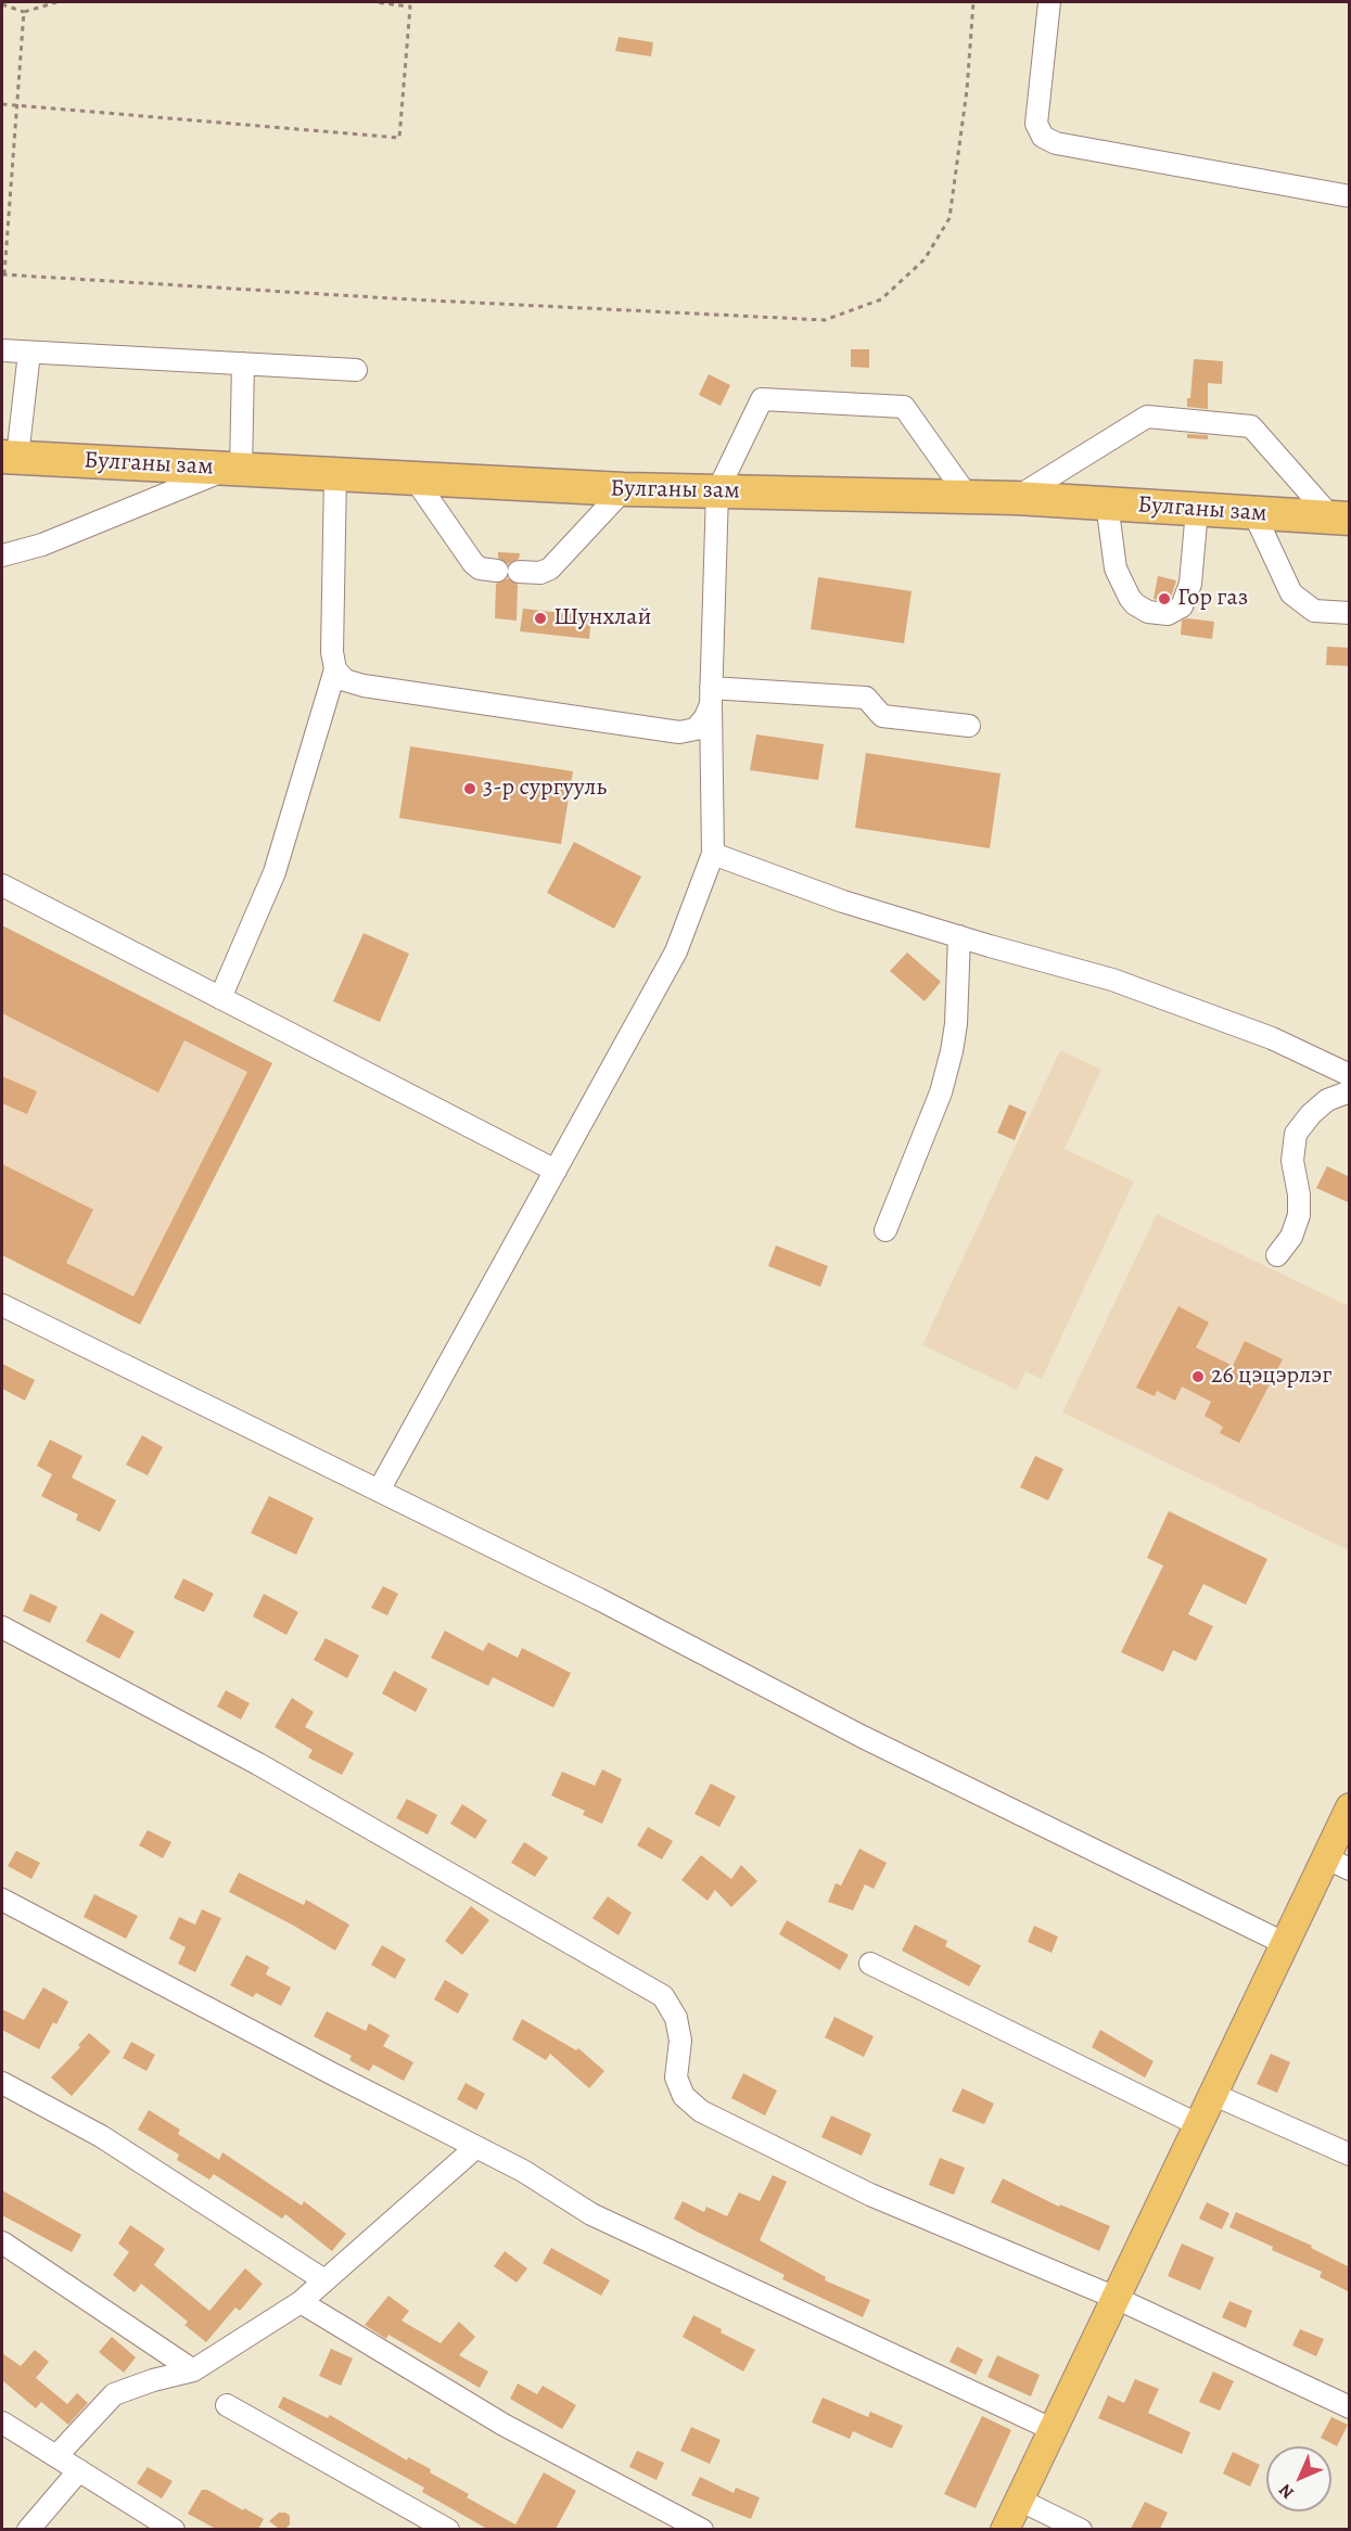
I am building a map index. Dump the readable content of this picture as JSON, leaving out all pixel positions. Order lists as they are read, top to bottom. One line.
{"streets":{"highway":["Булганы зам"]},"places":["Гор газ","Шунхлай","3-р сургууль","26 цэцэрлэг"],"north":"bottom left"}
